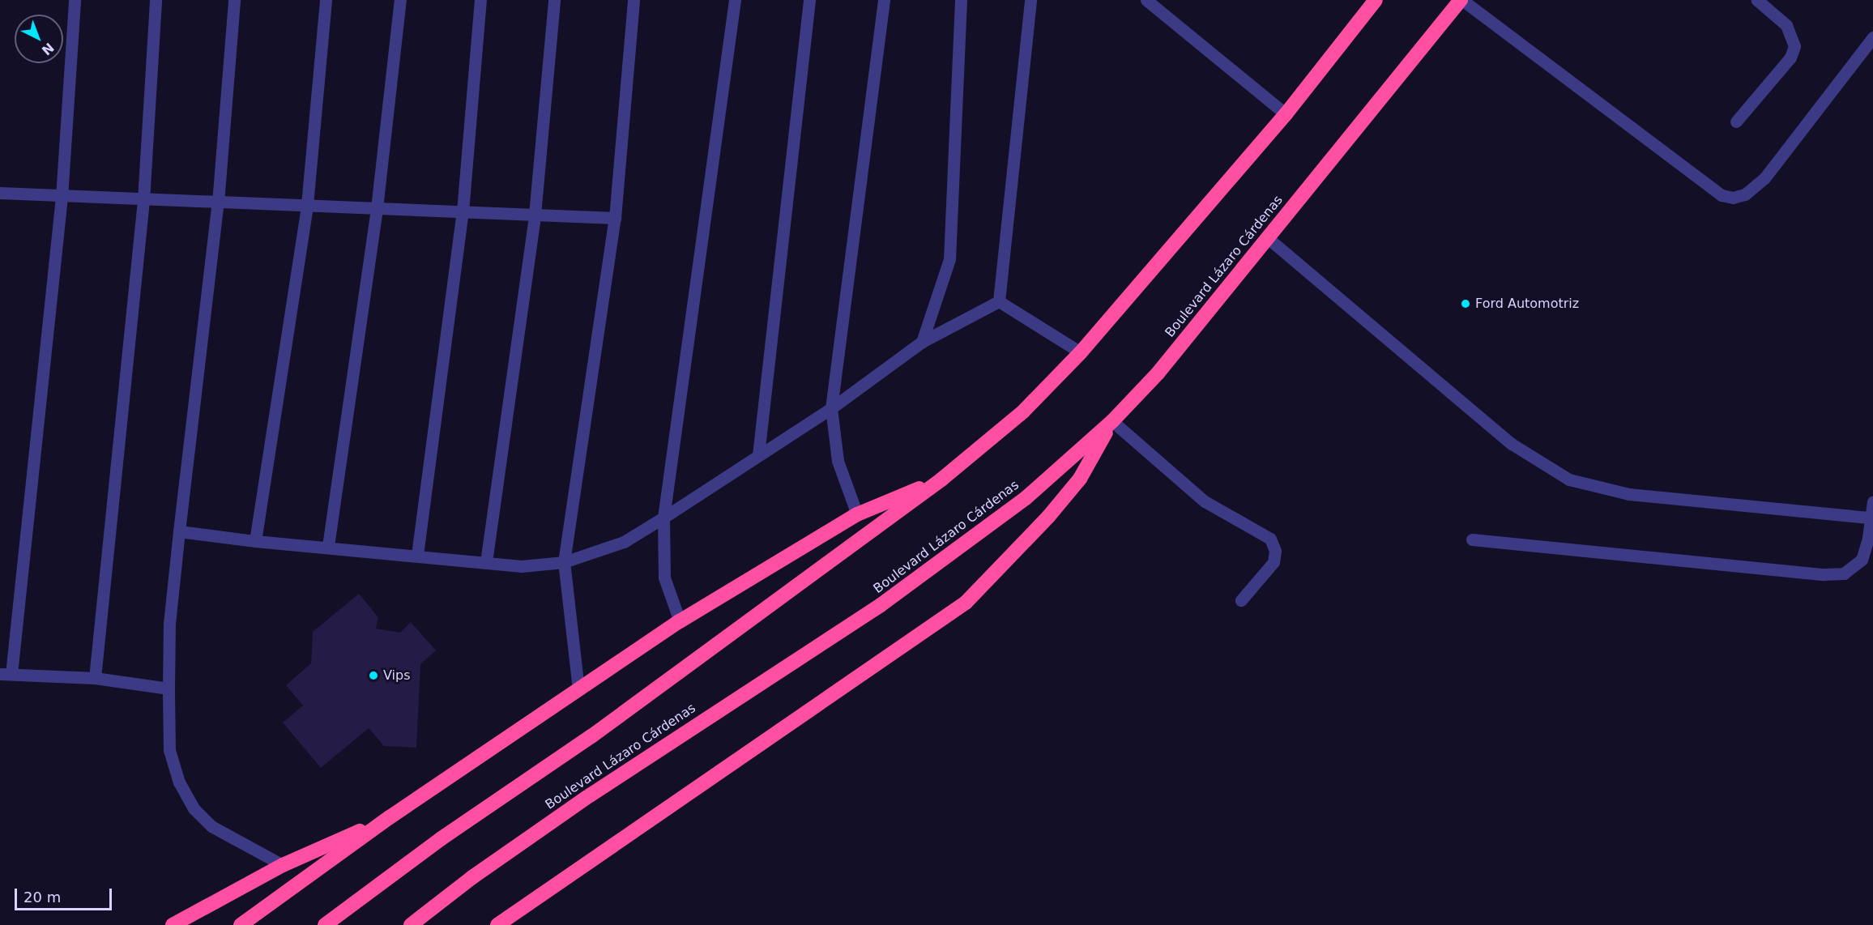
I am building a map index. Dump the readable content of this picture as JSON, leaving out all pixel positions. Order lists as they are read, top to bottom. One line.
{"streets":{"highway":["Boulevard Lázaro Cárdenas"]},"places":["Ford Automotriz","Vips"],"scale_bar":"20 m","north":"bottom right"}
